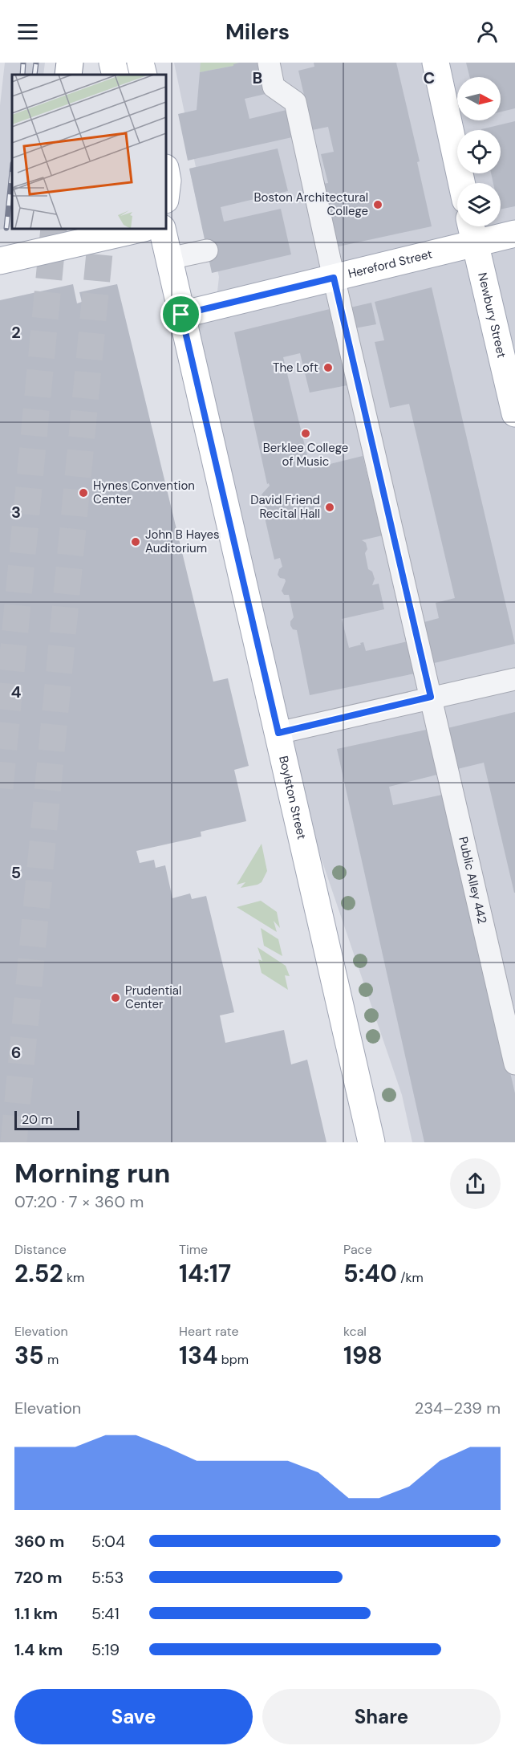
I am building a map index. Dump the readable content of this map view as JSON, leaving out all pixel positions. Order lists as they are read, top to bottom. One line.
{"streets":{"main road":["Hereford Street","Newbury Street","Boylston Street"],"street":["Public Alley 442"]},"crossings":[["Hereford Street","Newbury Street"],["Hereford Street","Boylston Street"],["Hereford Street","Public Alley 442"]],"places":["Boston Architectural College","The Loft","Berklee College of Music","Hynes Convention Center","David Friend Recital Hall","John B Hayes Auditorium","Prudential Center"],"scale_bar":"20 m","north":"right","page":{"header":"Milers","scale":"20 m","heading":["Morning run","07:20 · 7 × 360 m"],"stats":[["Distance","2.52 km"],["Time","14:17"],["Pace","5:40 /km"],["Elevation","35 m"],["Heart rate","134 bpm"],["kcal","198"]],"chart":["Elevation","234–239 m"],"list":[{"name":"360 m","note":"5:04"},{"name":"720 m","note":"5:53"},{"name":"1.1 km","note":"5:41"},{"name":"1.4 km","note":"5:19"}],"buttons":["Save","Share"]},"grid":{"columns":["B","C"],"rows":["2","3","4","5","6"]}}
